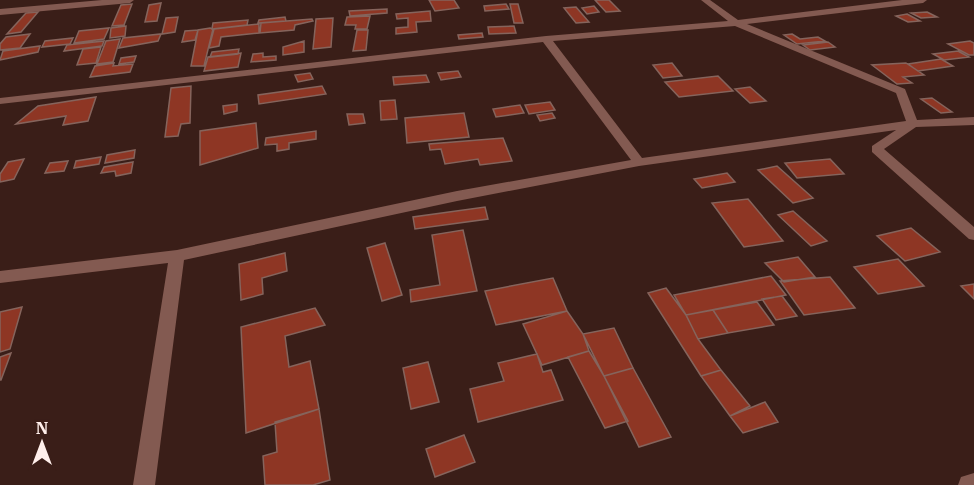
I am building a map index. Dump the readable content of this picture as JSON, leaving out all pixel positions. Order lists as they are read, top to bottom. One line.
{"north":"top"}
